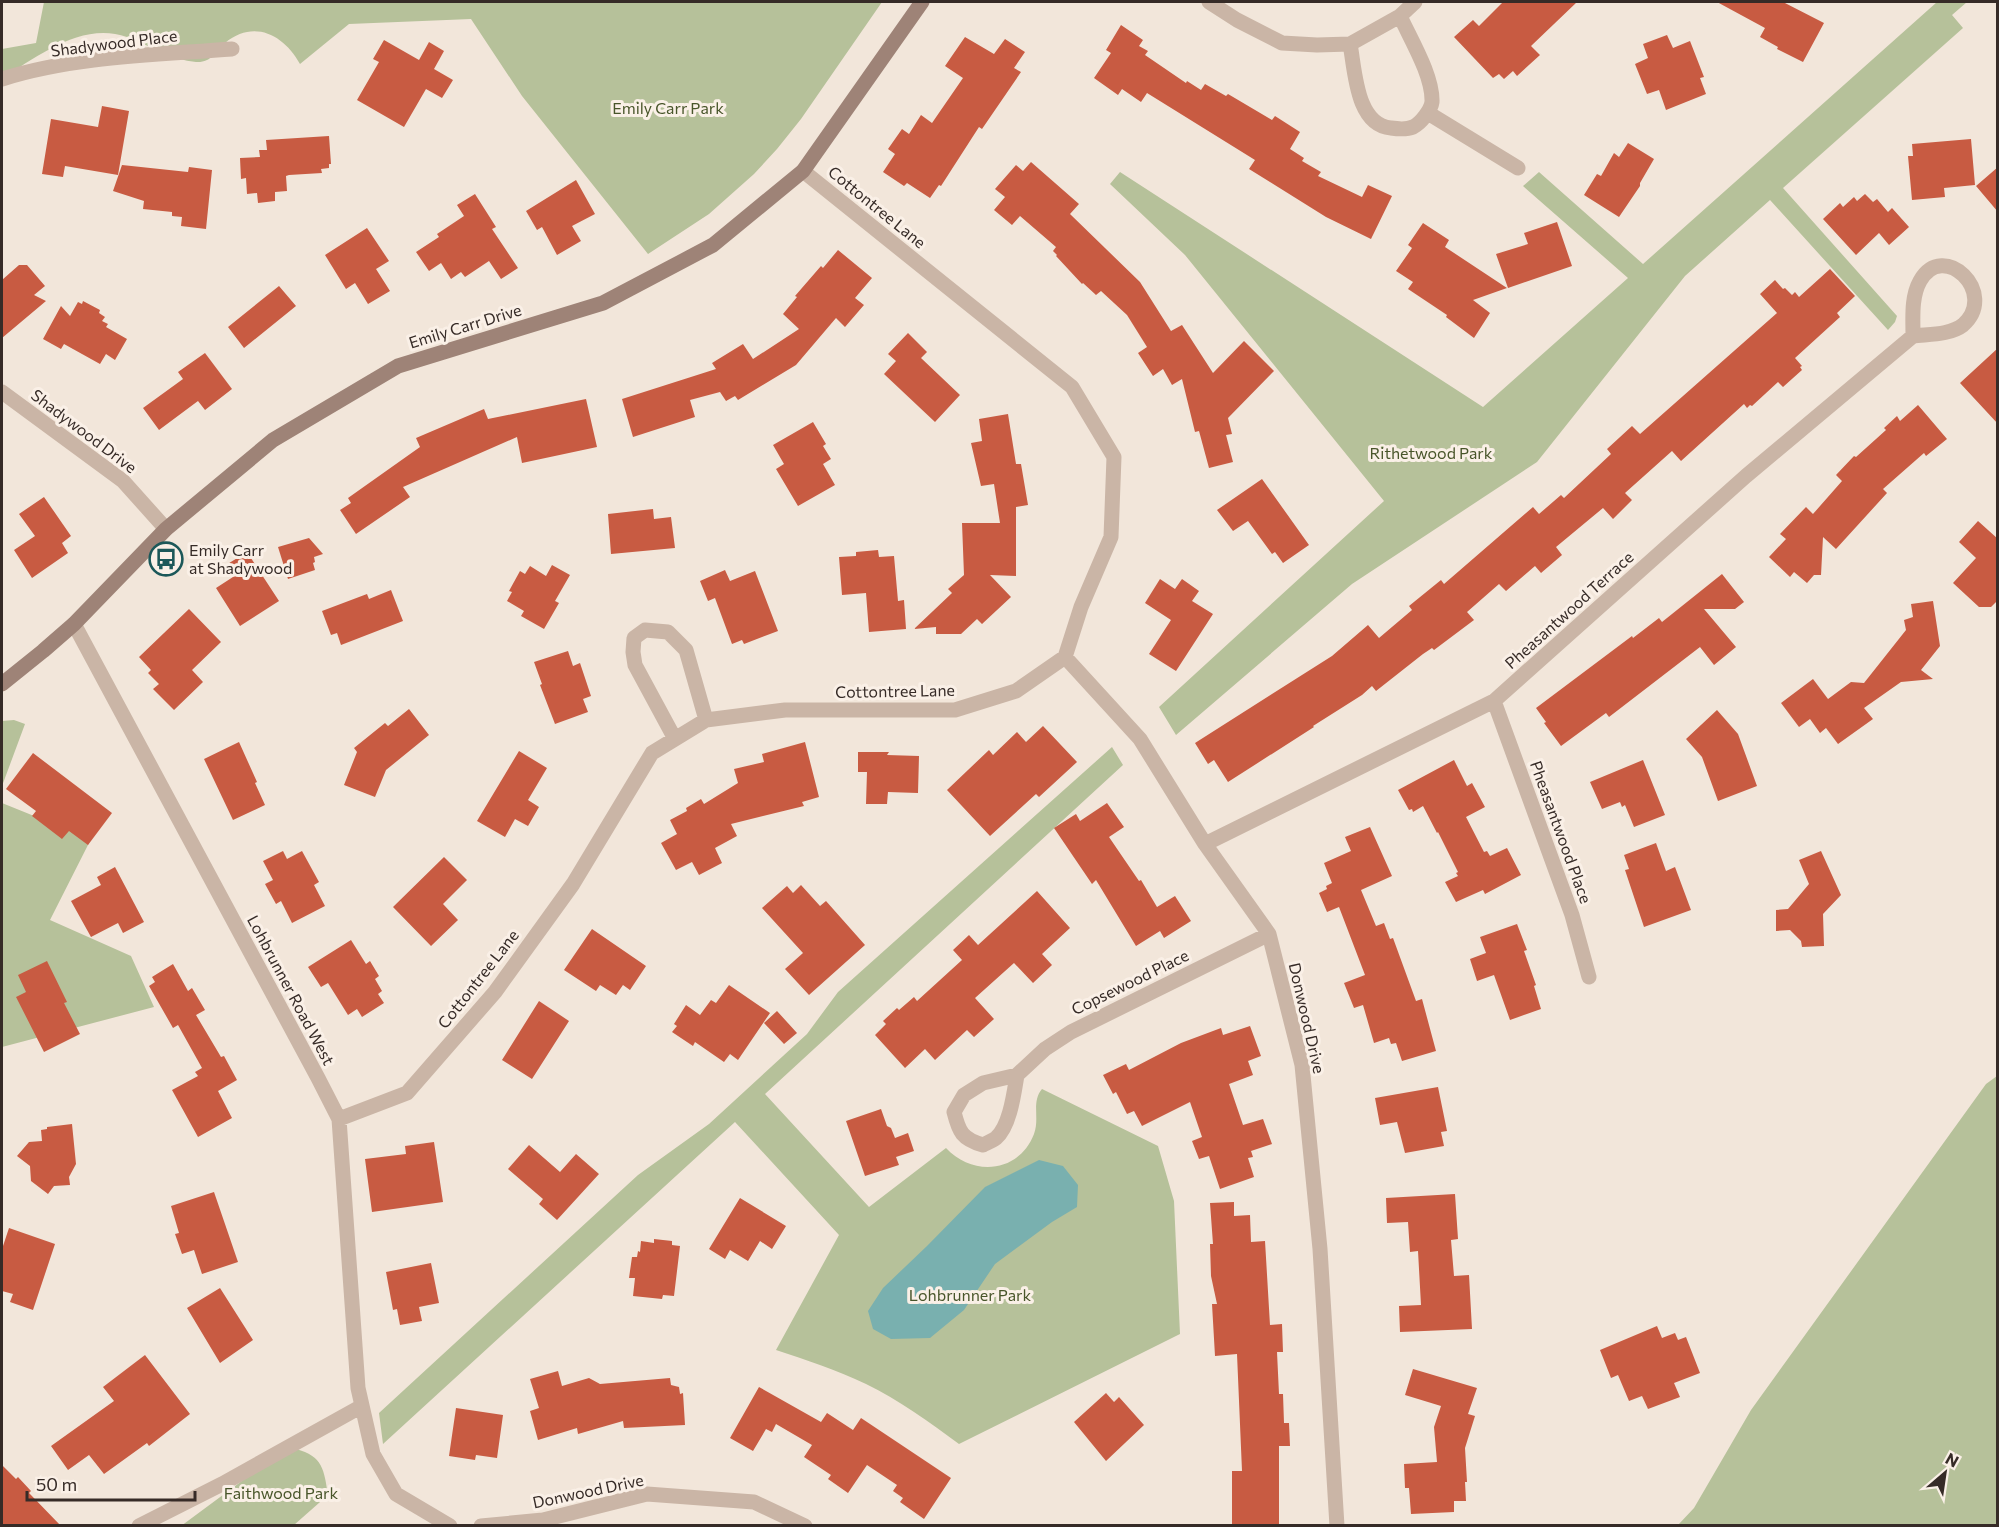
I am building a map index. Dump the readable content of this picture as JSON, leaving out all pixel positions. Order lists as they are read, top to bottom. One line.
{"streets":{"street":["Shadywood Place","Cottontree Lane","Emily Carr Drive","Shadywood Drive","Pheasantwood Terrace","Pheasantwood Place","Copsewood Place","Lohbrunner Road West","Donwood Drive"]},"crossings":[["Cottontree Lane","Emily Carr Drive"],["Cottontree Lane","Lohbrunner Road West"],["Cottontree Lane","Donwood Drive"],["Emily Carr Drive","Shadywood Drive"],["Emily Carr Drive","Lohbrunner Road West"],["Pheasantwood Terrace","Pheasantwood Place"],["Pheasantwood Terrace","Donwood Drive"],["Copsewood Place","Donwood Drive"]],"parks":["Emily Carr Park","Rithetwood Park","Lohbrunner Park","Faithwood Park"],"places":{"bus stop":["Emily Carr at Shadywood"]},"scale_bar":"50 m","north":"top right"}
